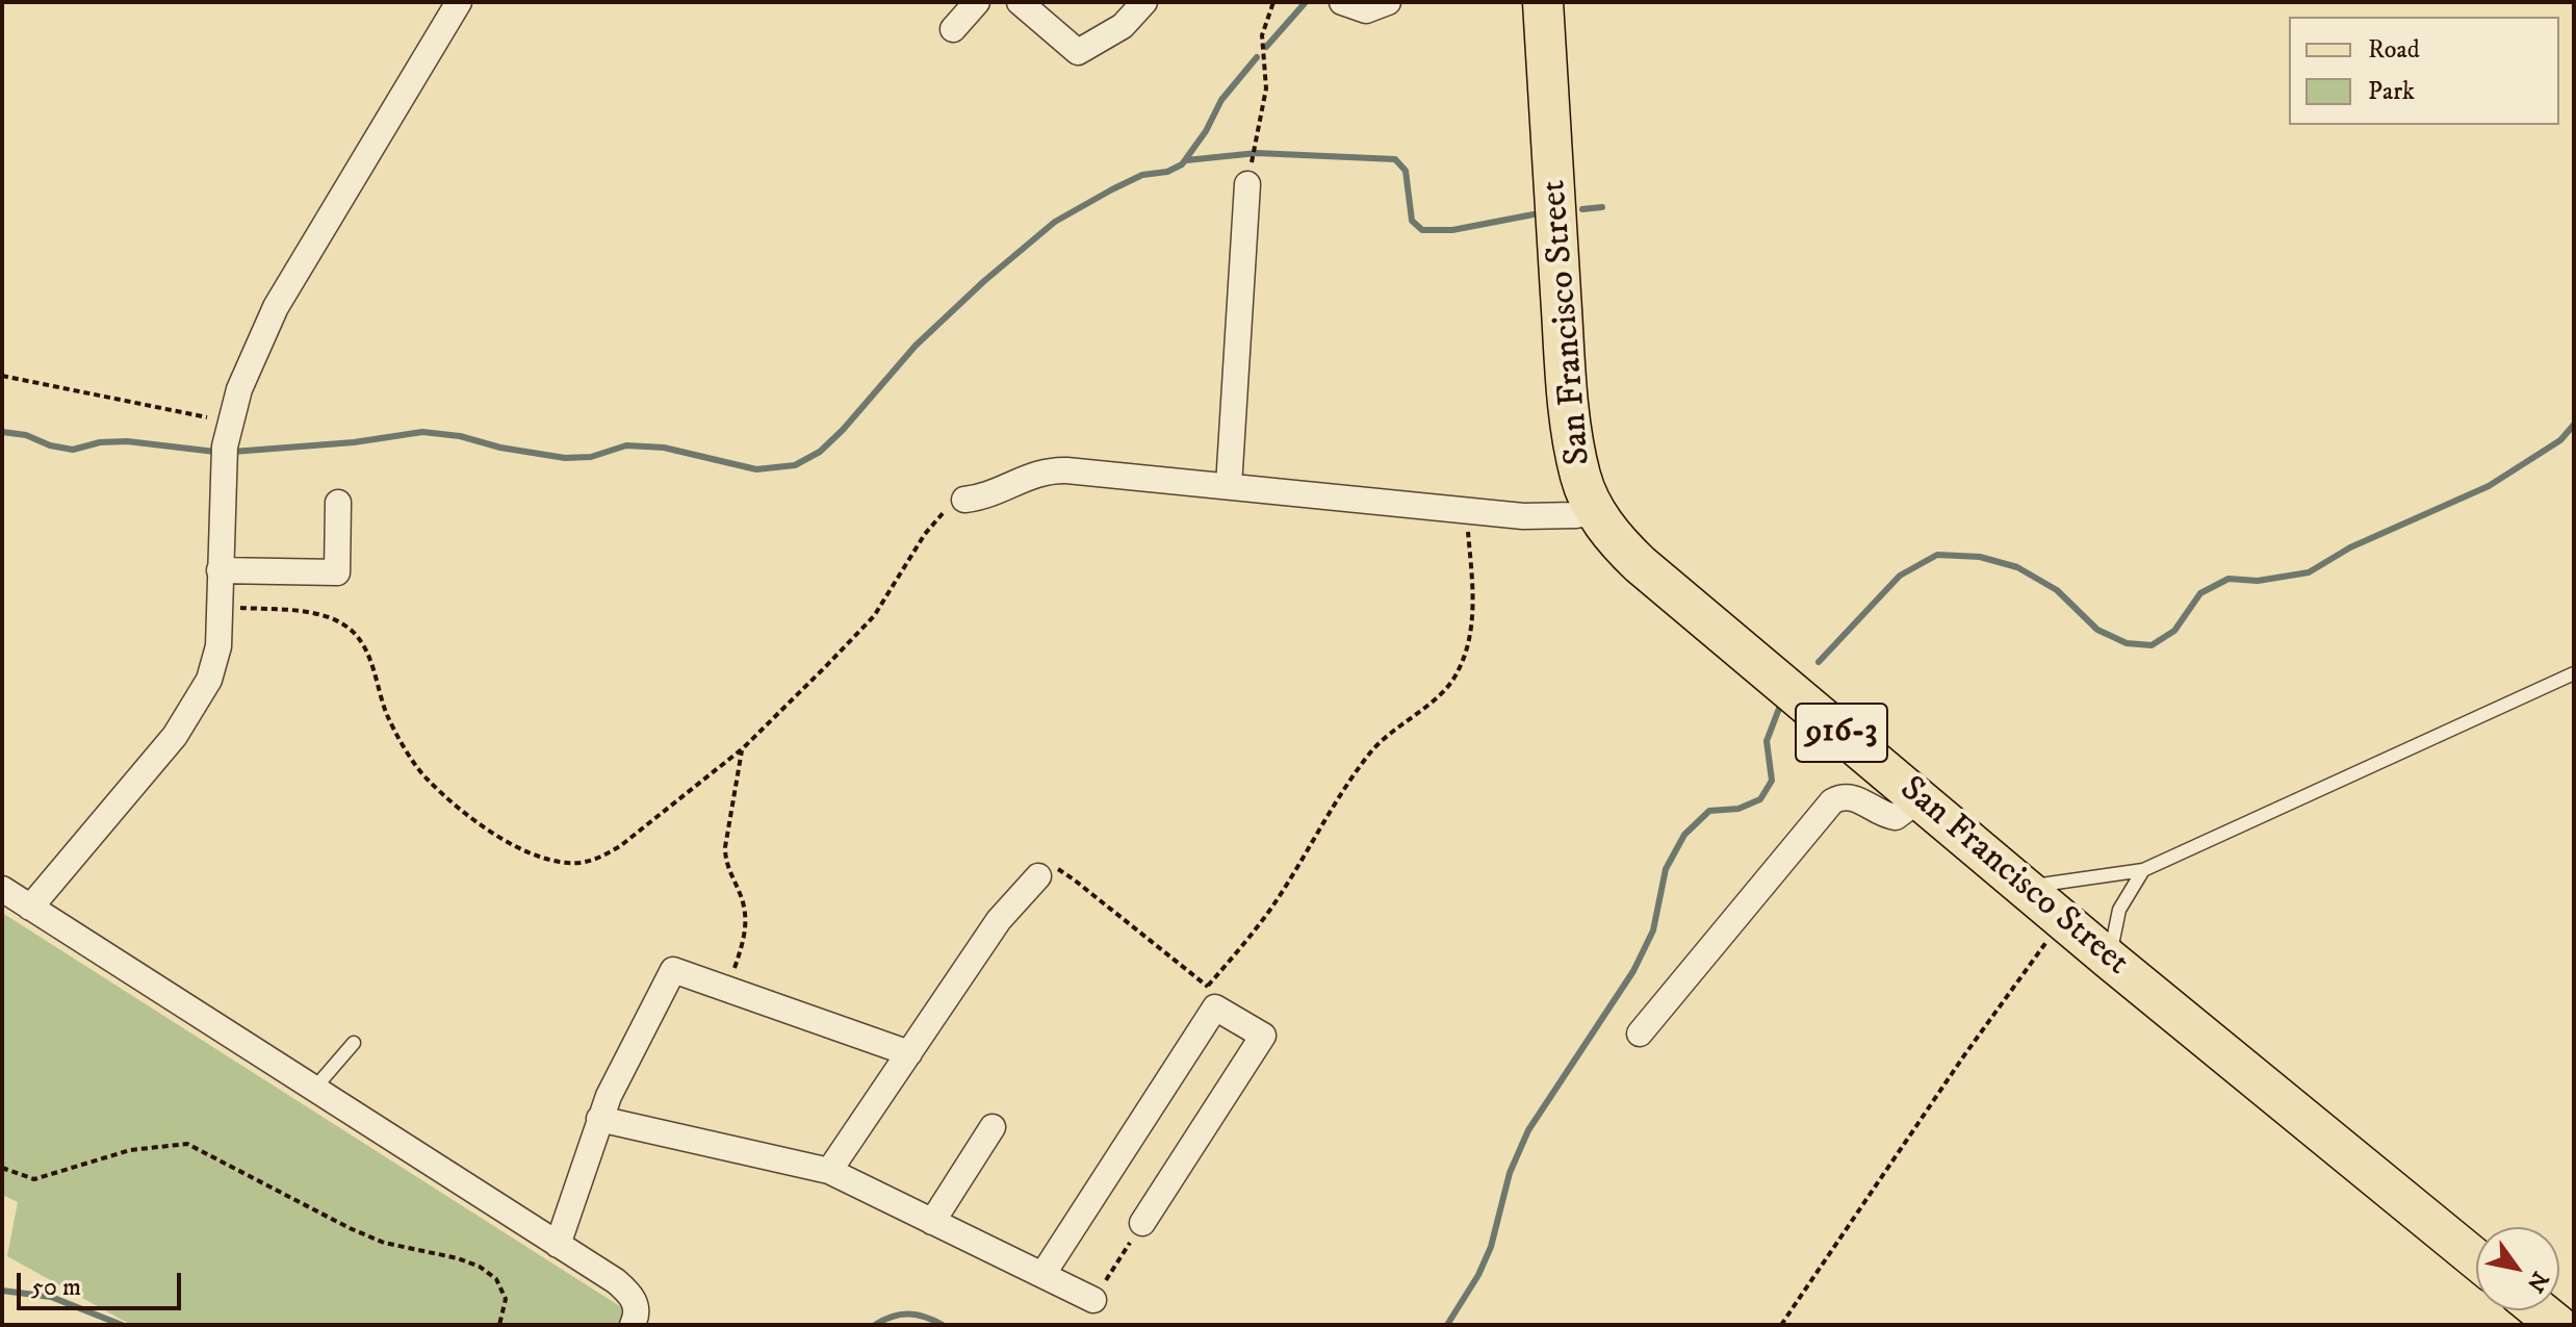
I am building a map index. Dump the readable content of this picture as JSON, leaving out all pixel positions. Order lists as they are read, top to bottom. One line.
{"streets":{"main road":["San Francisco Street","916-3"]},"legend":["Road","Park"],"scale_bar":"50 m","north":"bottom right"}
